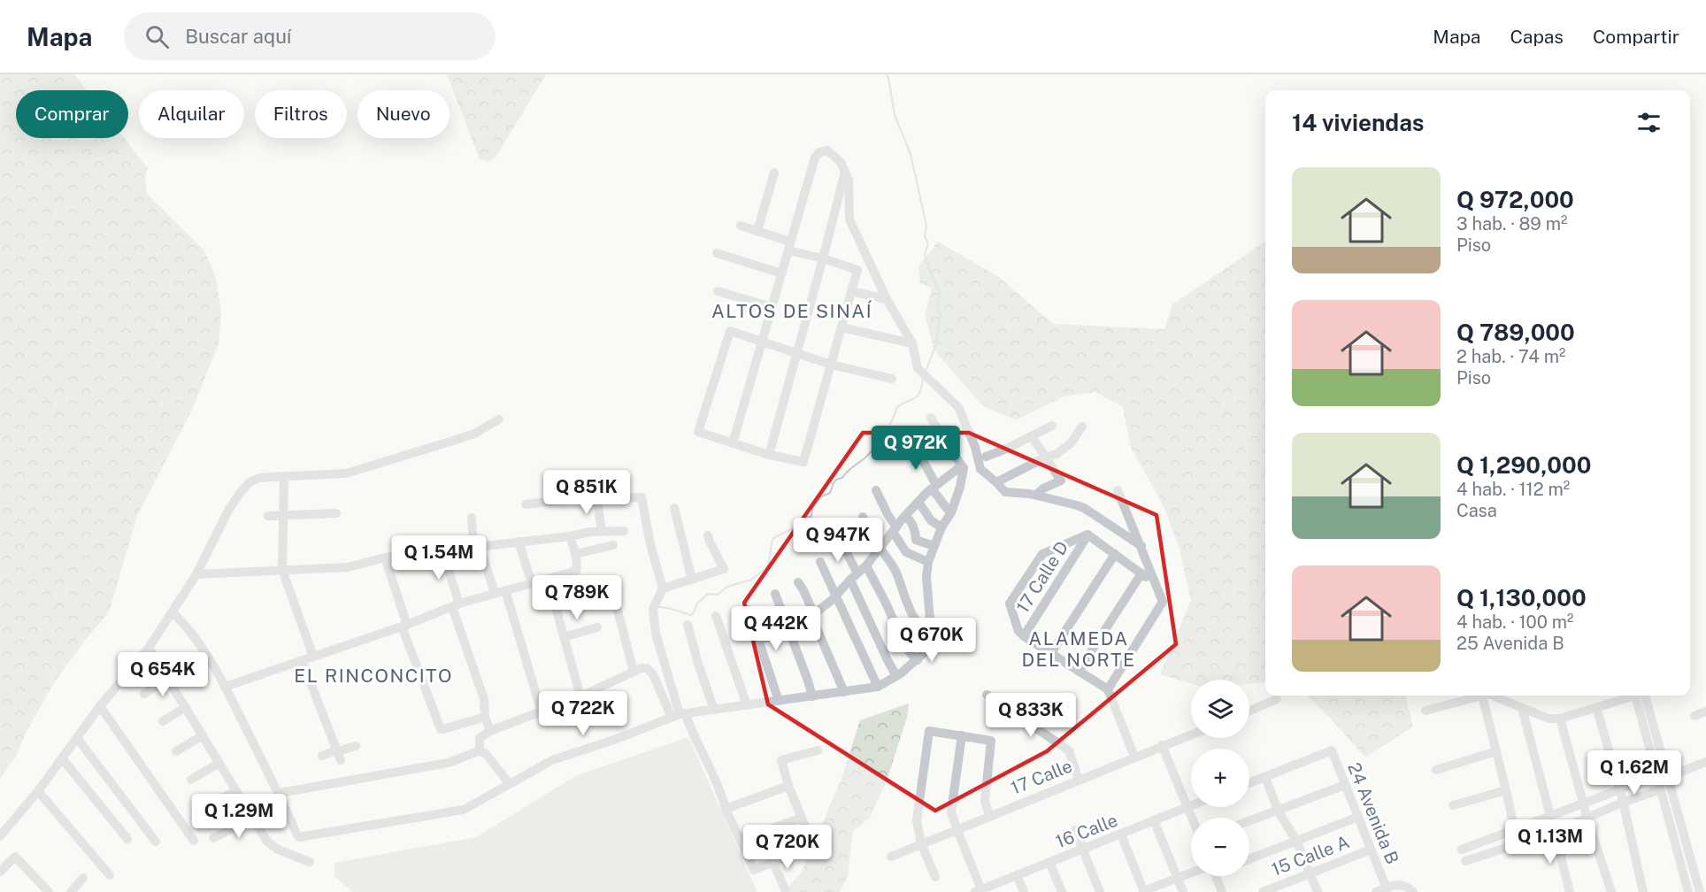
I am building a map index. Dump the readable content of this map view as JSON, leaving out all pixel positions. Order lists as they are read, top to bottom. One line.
{"streets":{"street":["17 Calle D","17 Calle","24 Avenida B","16 Calle","15 Calle A"]},"crossings":[["24 Avenida B","15 Calle A"]],"districts":["ALTOS DE SINAÍ","ALAMEDA DEL NORTE","EL RINCONCITO"],"page":{"header":"Mapa","search":"Buscar aquí","nav":["Mapa","Capas","Compartir"],"chip":["Comprar","Alquilar","Filtros","Nuevo"],"heading":"14 viviendas","list":[{"name":"Q 972,000","note":"3 hab. · 89 m² · Piso"},{"name":"Q 789,000","note":"2 hab. · 74 m² · Piso"},{"name":"Q 1,290,000","note":"4 hab. · 112 m² · Casa"},{"name":"Q 1,130,000","note":"4 hab. · 100 m² · 25 Avenida B"}],"price":["Q 972K","Q 851K","Q 947K","Q 1.54M","Q 789K","Q 442K","Q 670K","Q 654K","Q 722K","Q 833K","Q 1.62M","Q 1.29M","Q 1.13M","Q 720K"],"map_buttons":["+","−"]}}
